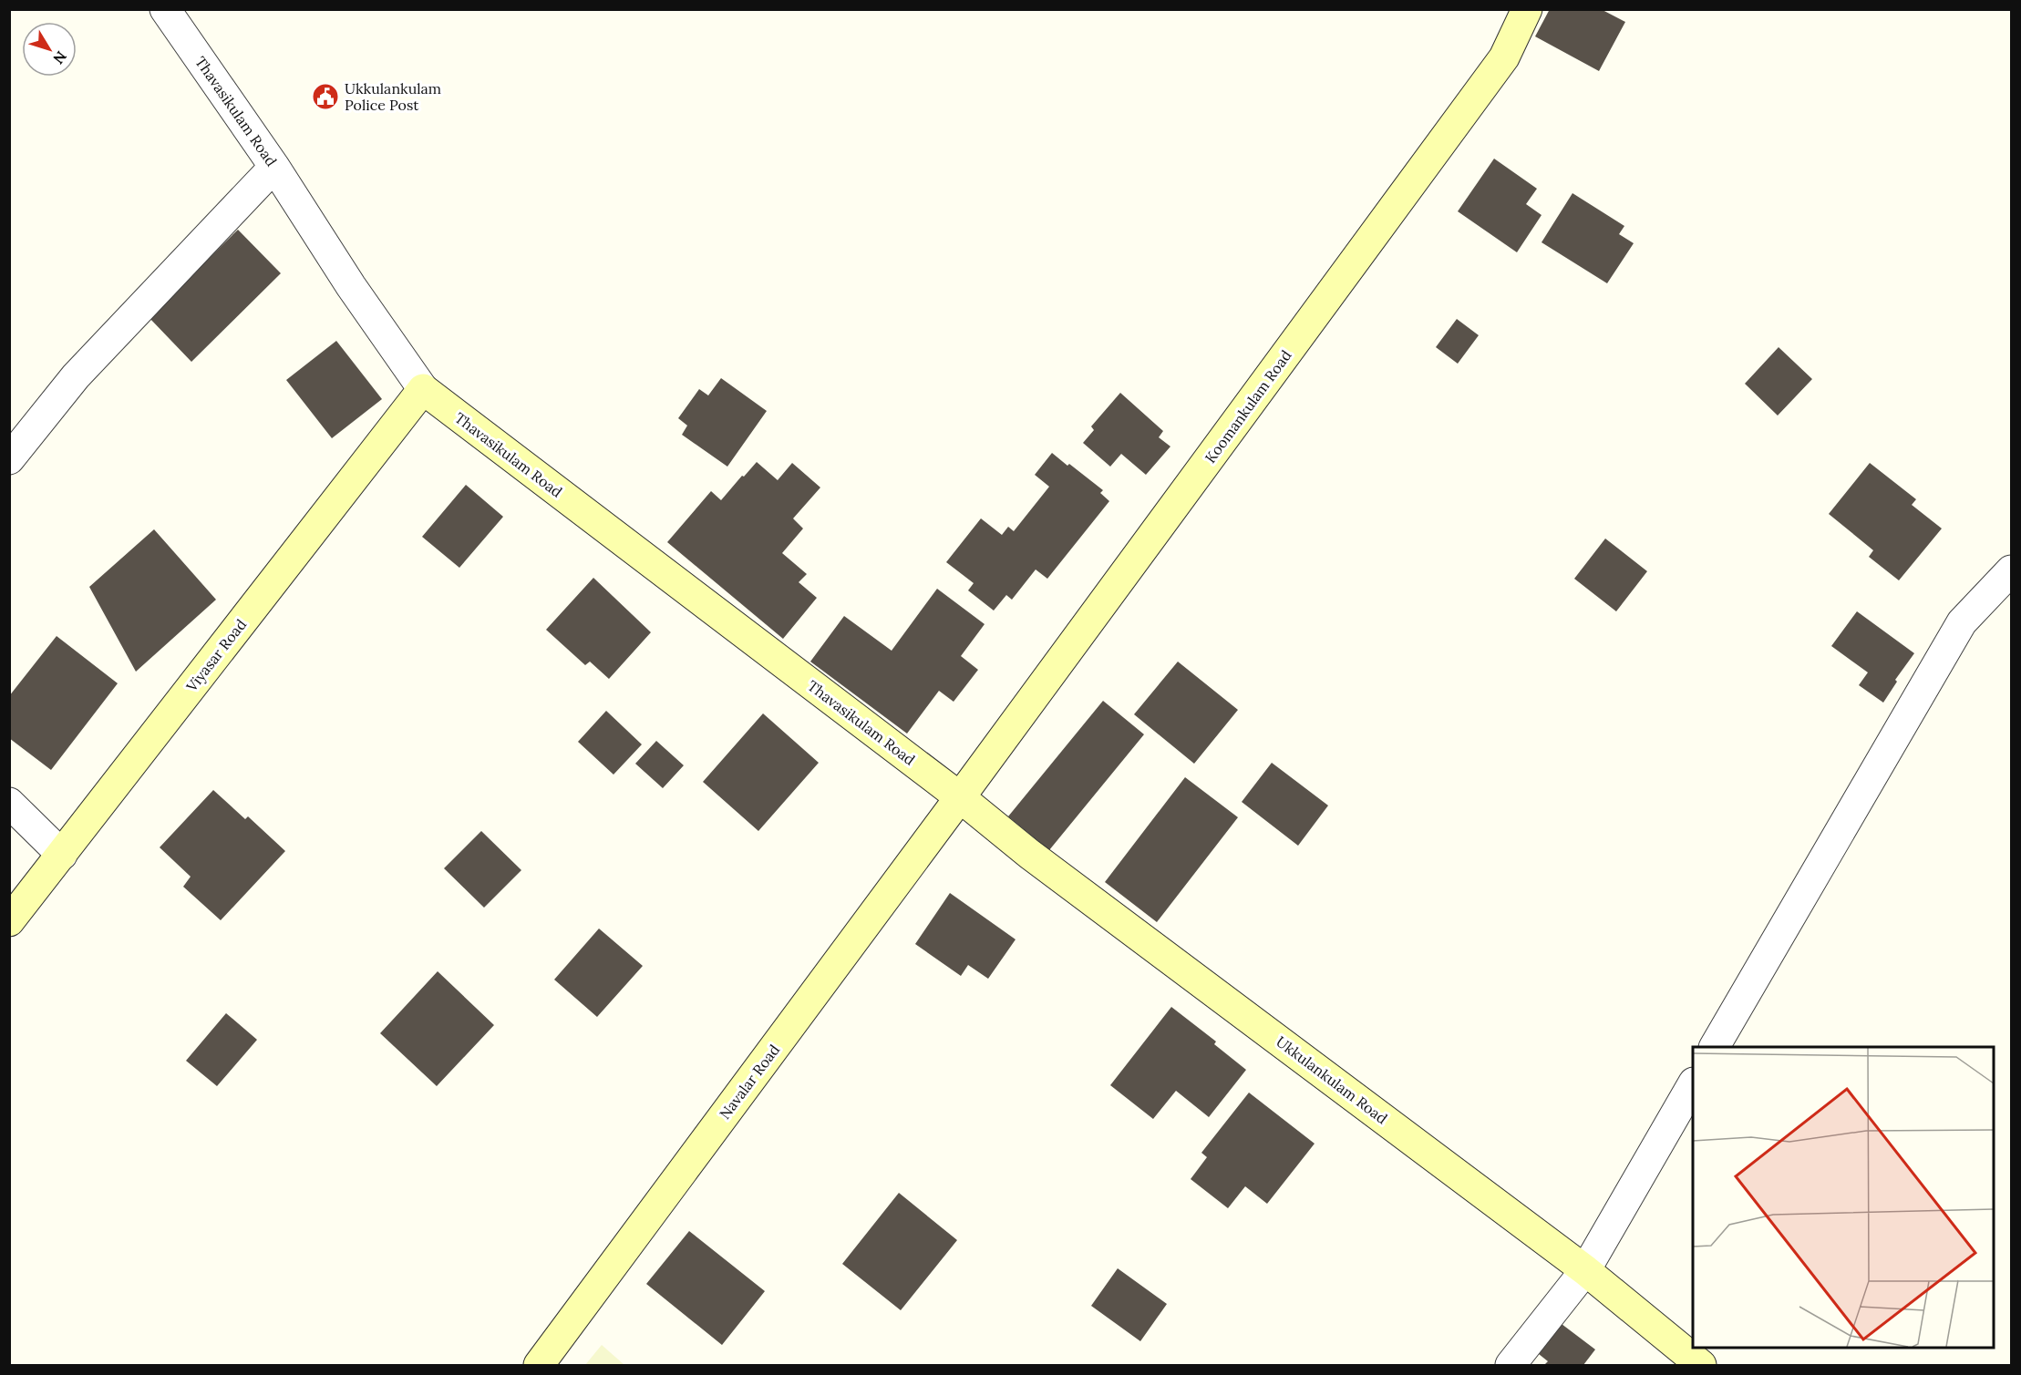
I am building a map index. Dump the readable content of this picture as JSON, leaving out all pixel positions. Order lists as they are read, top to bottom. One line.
{"streets":{"street":["Thavasikulam Road","Koomankulam Road","Viyasar Road","Ukkulankulam Road","Navalar Road"]},"crossings":[["Thavasikulam Road","Koomankulam Road"],["Thavasikulam Road","Viyasar Road"],["Thavasikulam Road","Ukkulankulam Road"],["Thavasikulam Road","Navalar Road"],["Koomankulam Road","Ukkulankulam Road"],["Koomankulam Road","Navalar Road"],["Ukkulankulam Road","Navalar Road"]],"places":{"public building":["Ukkulankulam Police Post"]},"north":"bottom right"}
